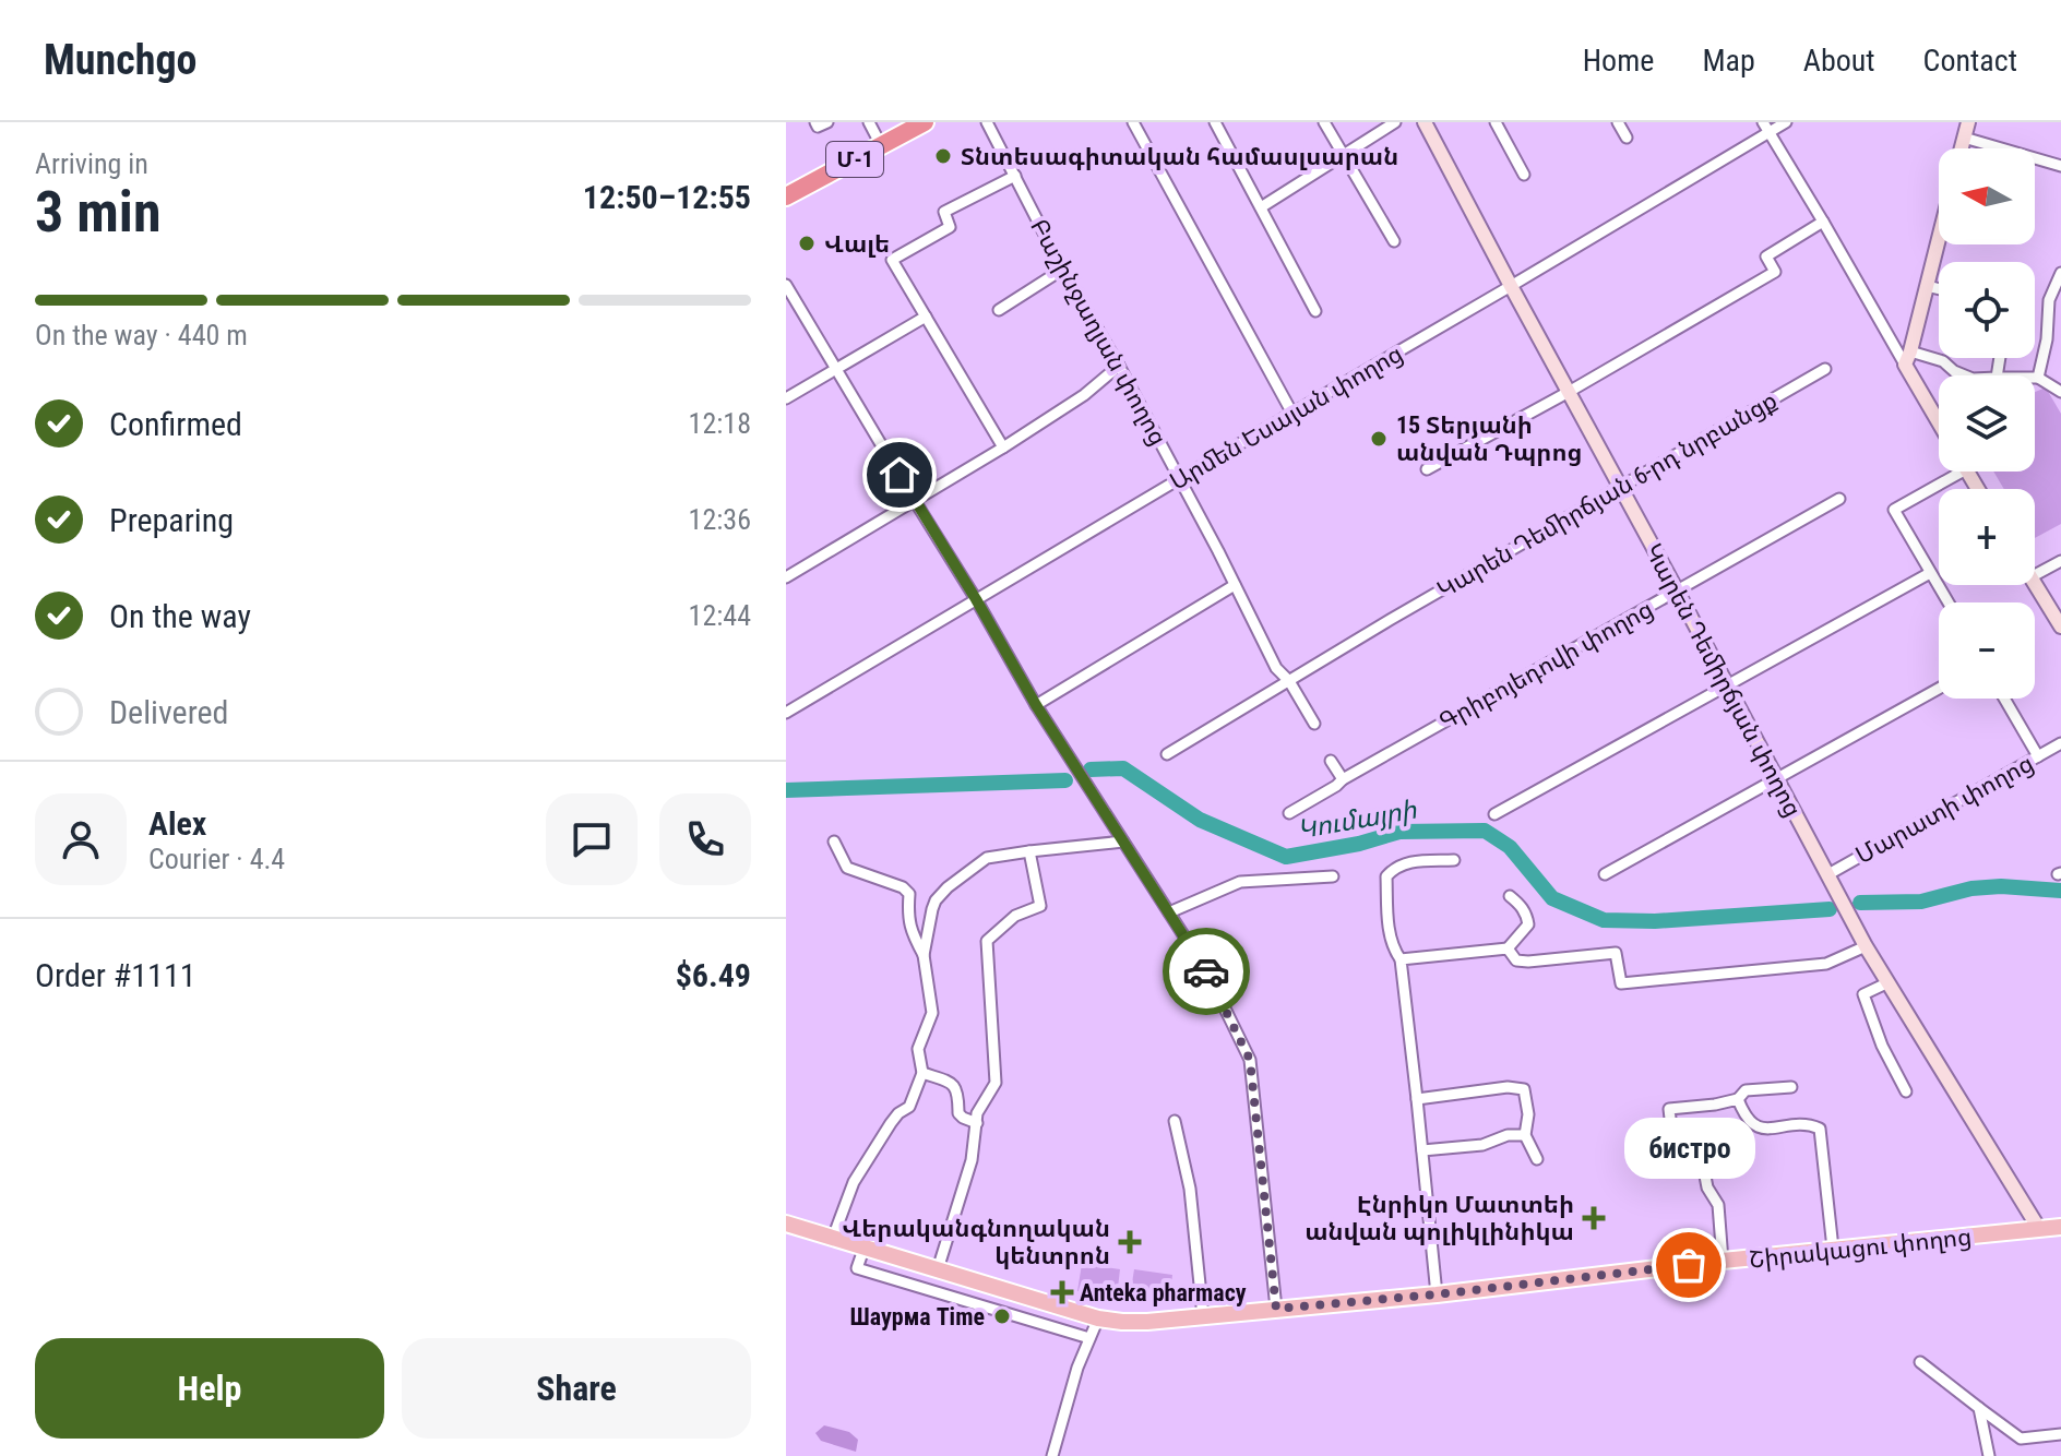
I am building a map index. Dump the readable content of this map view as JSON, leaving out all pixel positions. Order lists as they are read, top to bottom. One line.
{"streets":{"highway":["Մ-1"],"main road":["Շիրակացու փողոց"],"street":["Բաշինջաղյան փողոց","Արմեն Եսայան փողոց","Կարեն Դեմիրճյան 6-րդ նրբանցք","Գրիբոյեդովի փողոց","Կարեն Դեմիրճյան փողոց","Մարատի փողոց"]},"crossings":[["Բաշինջաղյան փողոց","Արմեն Եսայան փողոց"],["Բաշինջաղյան փողոց","Կարեն Դեմիրճյան 6-րդ նրբանցք"],["Արմեն Եսայան փողոց","Կարեն Դեմիրճյան փողոց"],["Կարեն Դեմիրճյան 6-րդ նրբանցք","Կարեն Դեմիրճյան փողոց"],["Գրիբոյեդովի փողոց","Կարեն Դեմիրճյան փողոց"],["Կարեն Դեմիրճյան փողոց","Մարատի փողոց"],["Կարեն Դեմիրճյան փողոց","Շիրակացու փողոց"]],"water":["Կումայրի"],"places":{"other":["Տնտեսագիտական համասլսարան","Վալե","15 Տերյանի անվան Դպրոց","бистро","Шаурма Time"],"health":["Էնրիկո Մատտեի անվան պոլիկլինիկա","Վերականգնողական կենտրոն","Anteka pharmacy"]},"north":"left","page":{"header":"Munchgo","nav":["Home","Map","About","Contact"],"heading":["3 min","Arriving in","12:50–12:55"],"panel":["Alex","Courier · 4.4","Order #1111","$6.49"],"map_buttons":["+","−"],"bar":"On the way · 440 m","list":[["Confirmed","12:18"],["Preparing","12:36"],["On the way","12:44"],"Delivered"],"bubble":"бистро","buttons":["Help","Share"]}}
